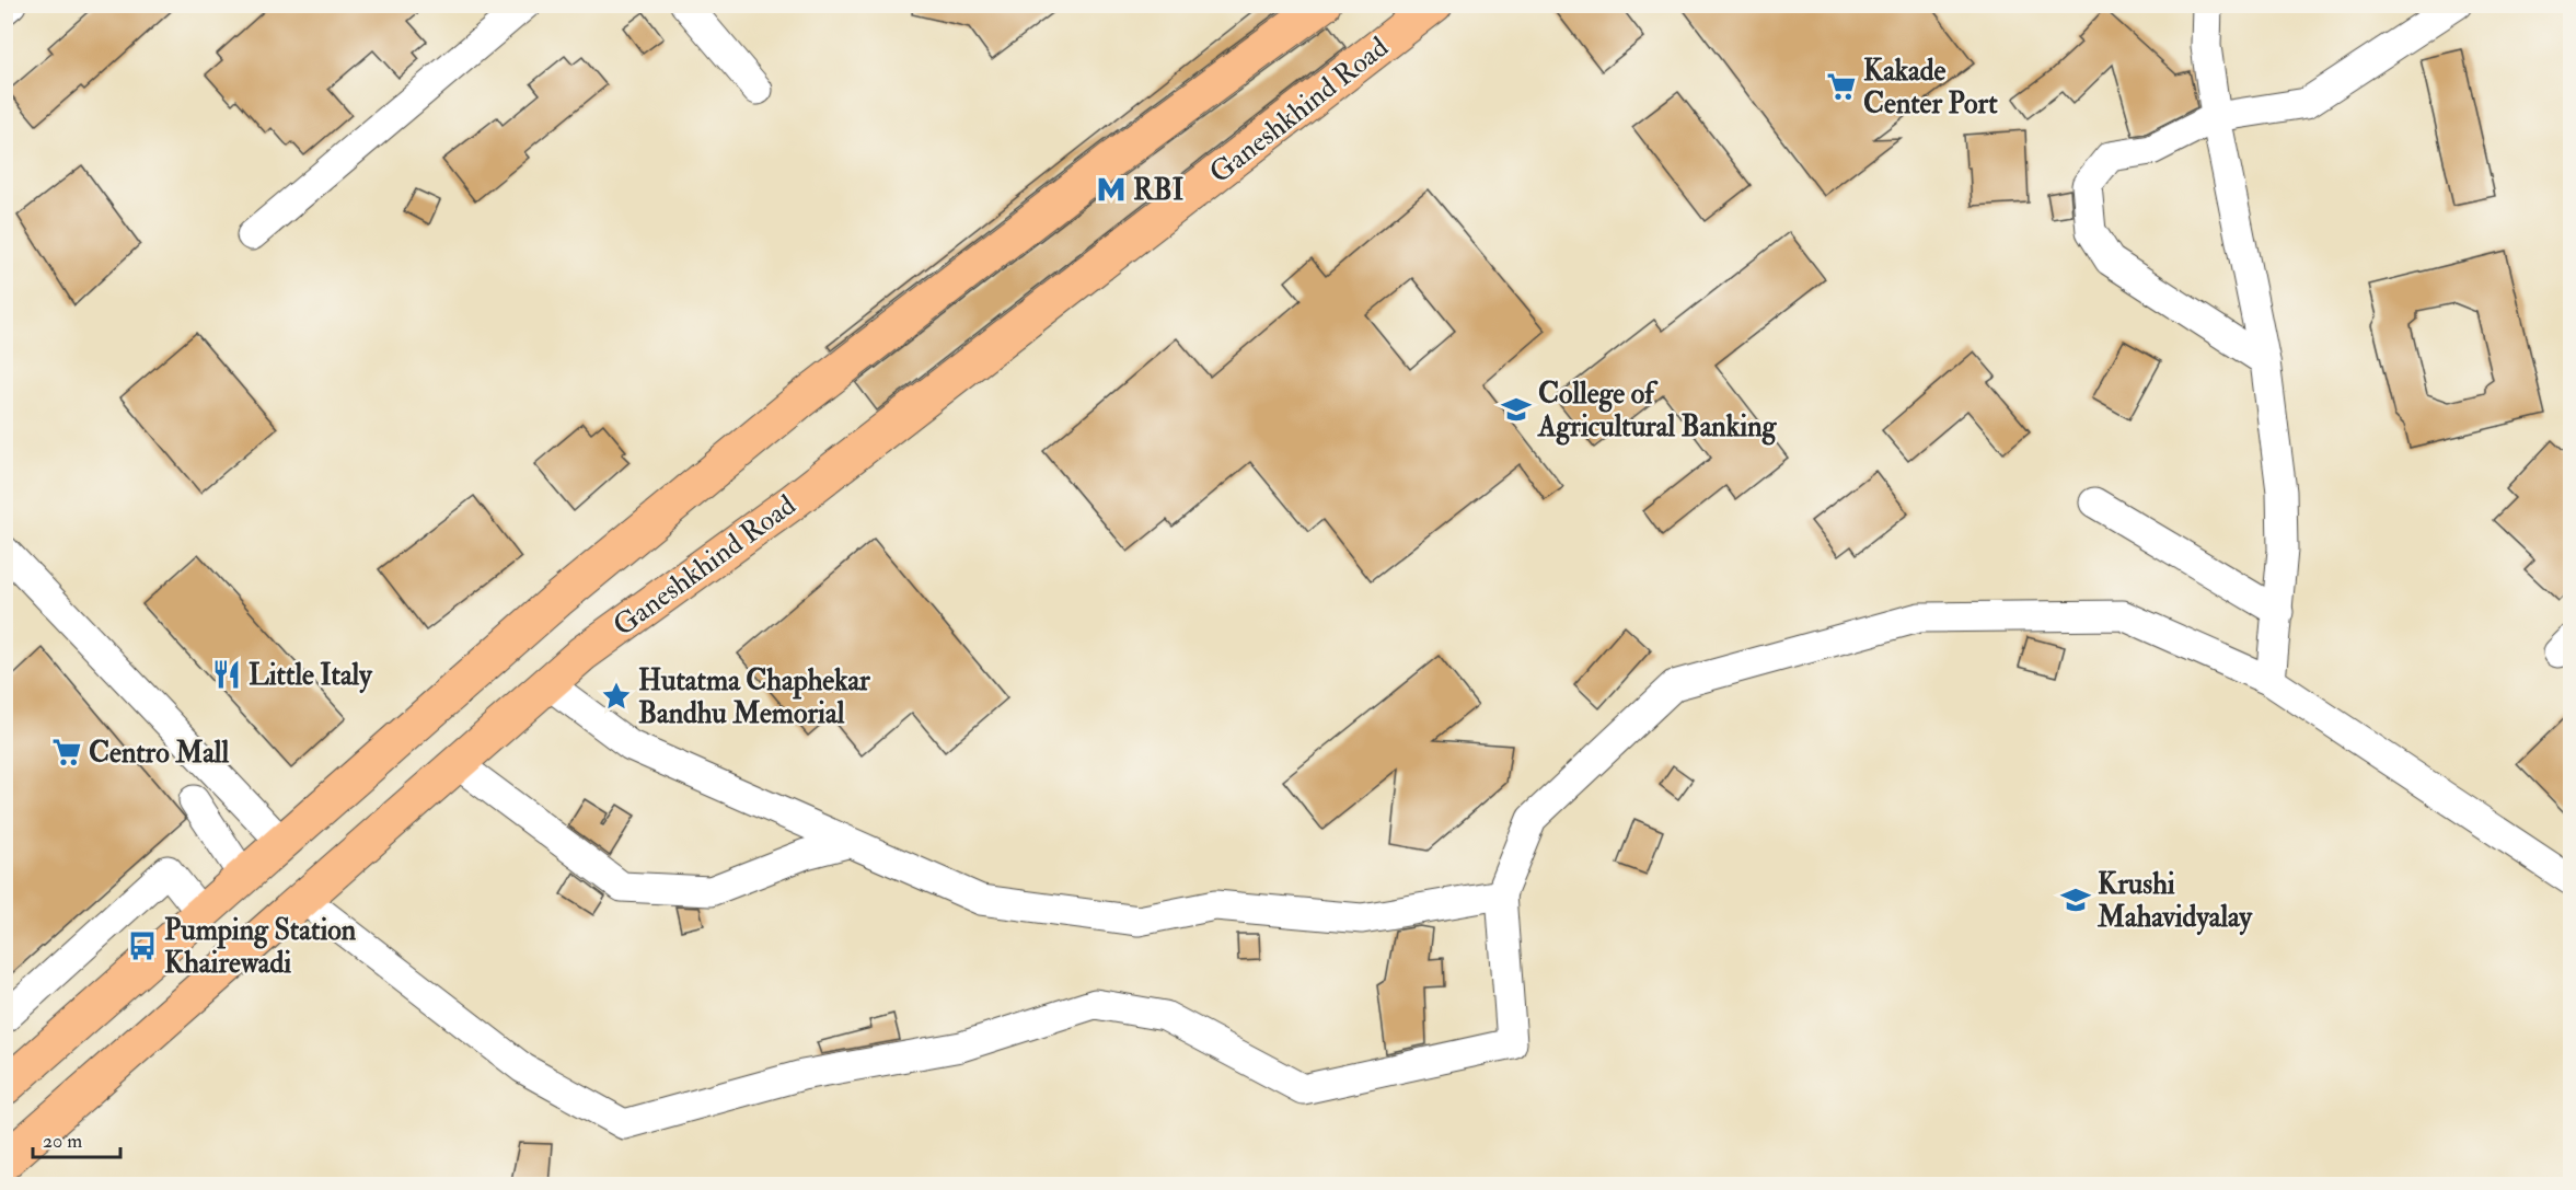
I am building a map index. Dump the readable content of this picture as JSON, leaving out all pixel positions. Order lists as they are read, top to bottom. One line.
{"streets":{"main road":["Ganeshkhind Road"]},"places":{"supermarket":["Kakade Center Port","Centro Mall"],"metro station":["RBI"],"school or university":["College of Agricultural Banking","Krushi Mahavidyalay"],"restaurant":["Little Italy"],"place":["Hutatma Chaphekar Bandhu Memorial"],"bus stop":["Pumping Station Khairewadi"]},"scale_bar":"20 m"}
